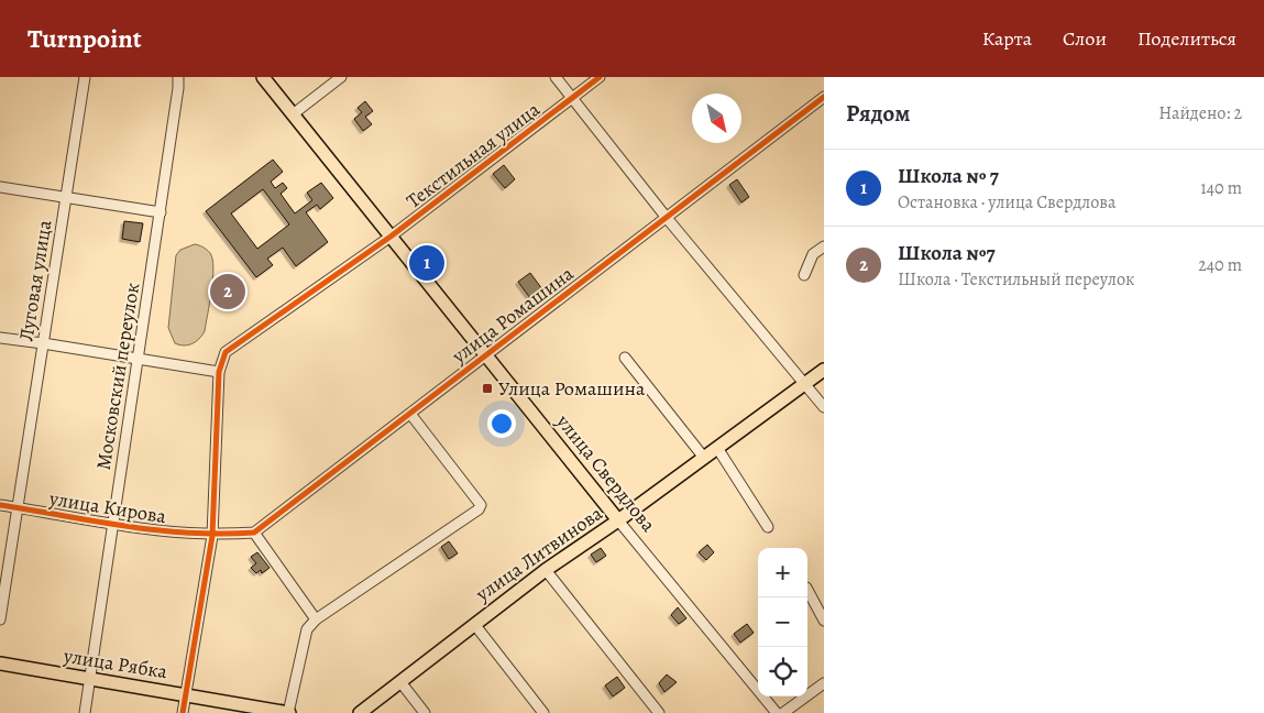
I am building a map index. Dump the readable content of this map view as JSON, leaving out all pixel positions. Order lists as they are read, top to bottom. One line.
{"streets":{"main road":["улица Свердлова","улица Литвинова","улица Рябка"],"street":["Текстильная улица","Луговая улица","улица Ромашина","Московский переулок","улица Кирова"]},"crossings":[["Текстильная улица","улица Свердлова"],["Луговая улица","улица Кирова"],["улица Ромашина","улица Свердлова"],["Московский переулок","улица Кирова"],["Московский переулок","улица Рябка"],["улица Свердлова","улица Литвинова"]],"places":{"transit":["Улица Ромашина"]},"north":"bottom right","page":{"header":"Turnpoint","nav":["Карта","Слои","Поделиться"],"heading":["Рядом","Найдено: 2"],"list":[{"mark":"1","name":"Школа № 7","note":"Остановка · улица Свердлова","value":"140 m"},{"mark":"2","name":"Школа №7","note":"Школа · Текстильный переулок","value":"240 m"}],"pins":["1","2"],"map_buttons":["+","−"]}}
